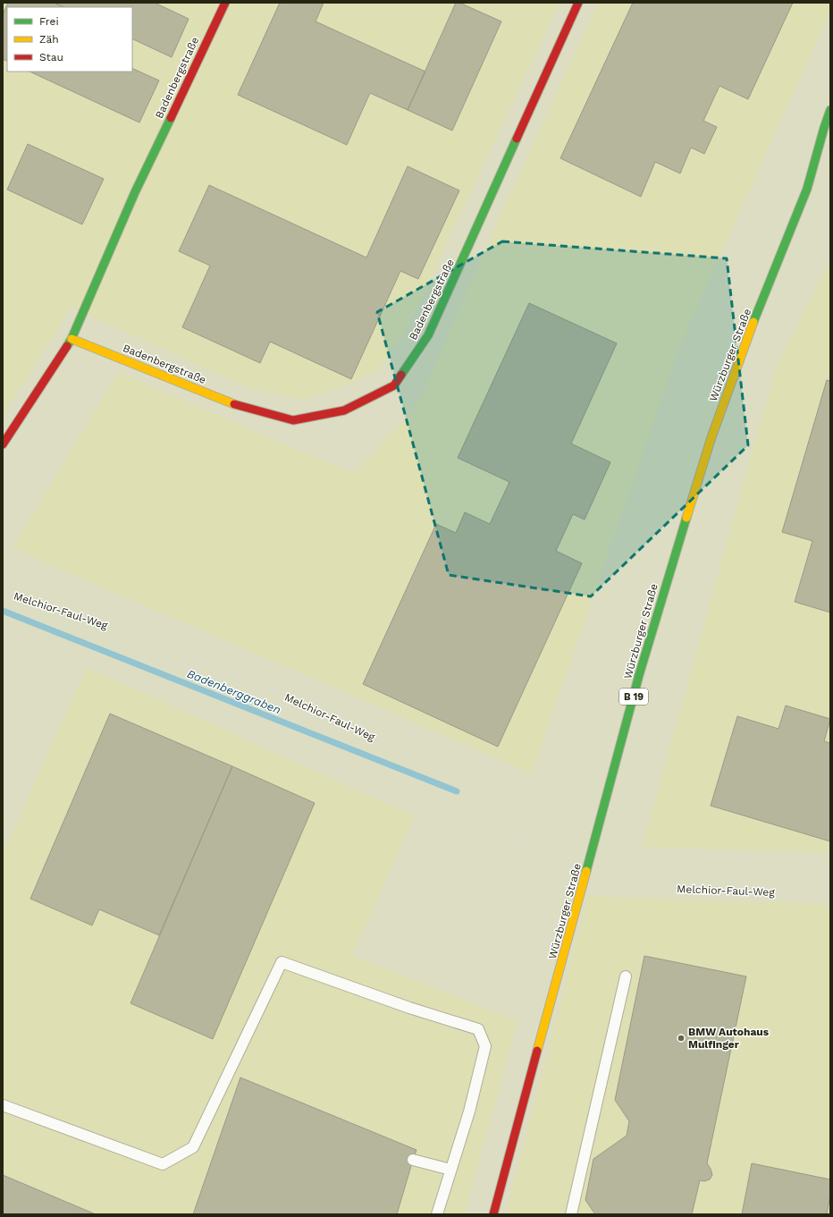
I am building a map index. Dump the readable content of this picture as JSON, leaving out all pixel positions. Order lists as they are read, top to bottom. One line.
{"streets":{"street":["Badenbergstraße","Würzburger Straße","B 19"],"path":["Melchior-Faul-Weg"]},"water":["Badenberggraben"],"places":["BMW Autohaus Mulfinger"],"legend":["Frei","Zäh","Stau"]}
